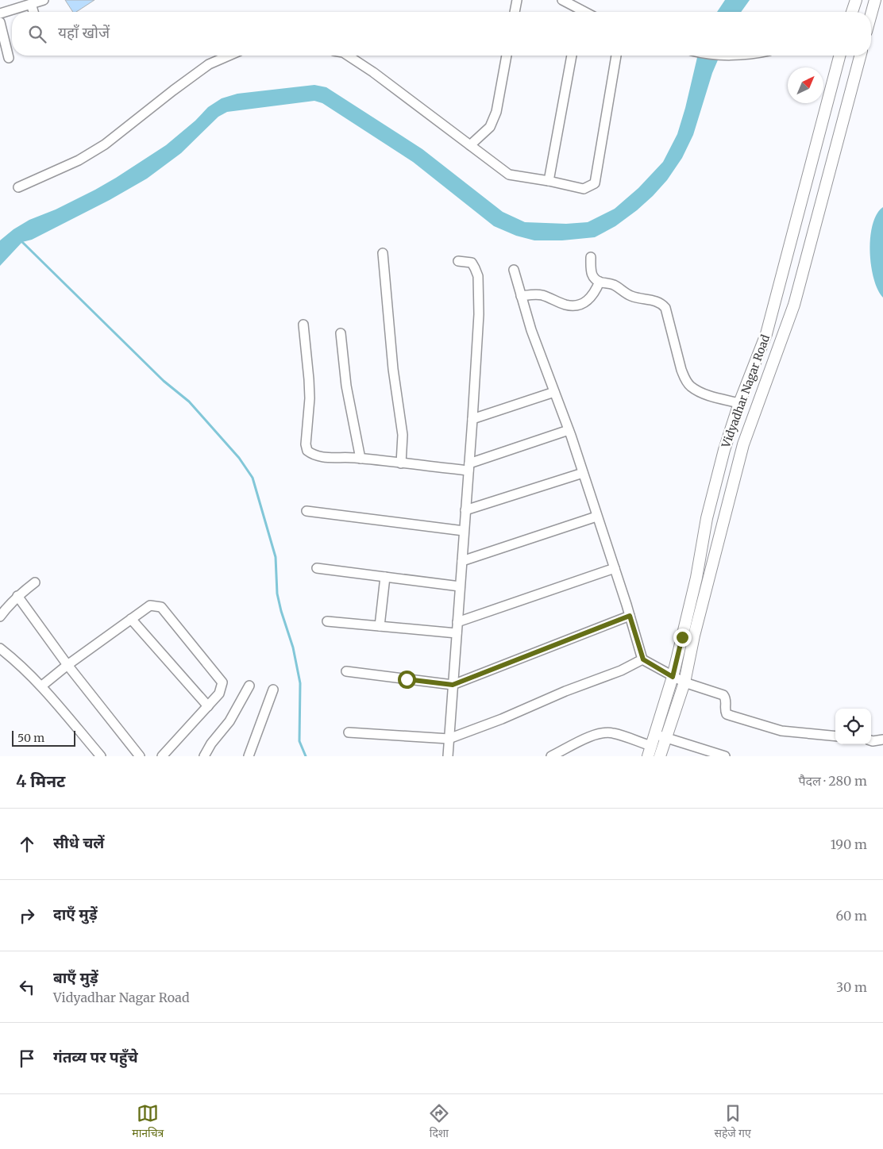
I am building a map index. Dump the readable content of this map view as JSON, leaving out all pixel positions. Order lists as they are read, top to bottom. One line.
{"streets":{"main road":["Vidyadhar Nagar Road"]},"scale_bar":"50 m","north":"top right","page":{"search":"यहाँ खोजें","scale":"50 m","heading":["4 मिनट","पैदल · 280 m"],"list":[["सीधे चलें","190 m"],["दाएँ मुड़ें","60 m"],["बाएँ मुड़ें","Vidyadhar Nagar Road","30 m"],"गंतव्य पर पहुँचे"],"nav":["मानचित्र","दिशा","सहेजे गए"]}}
